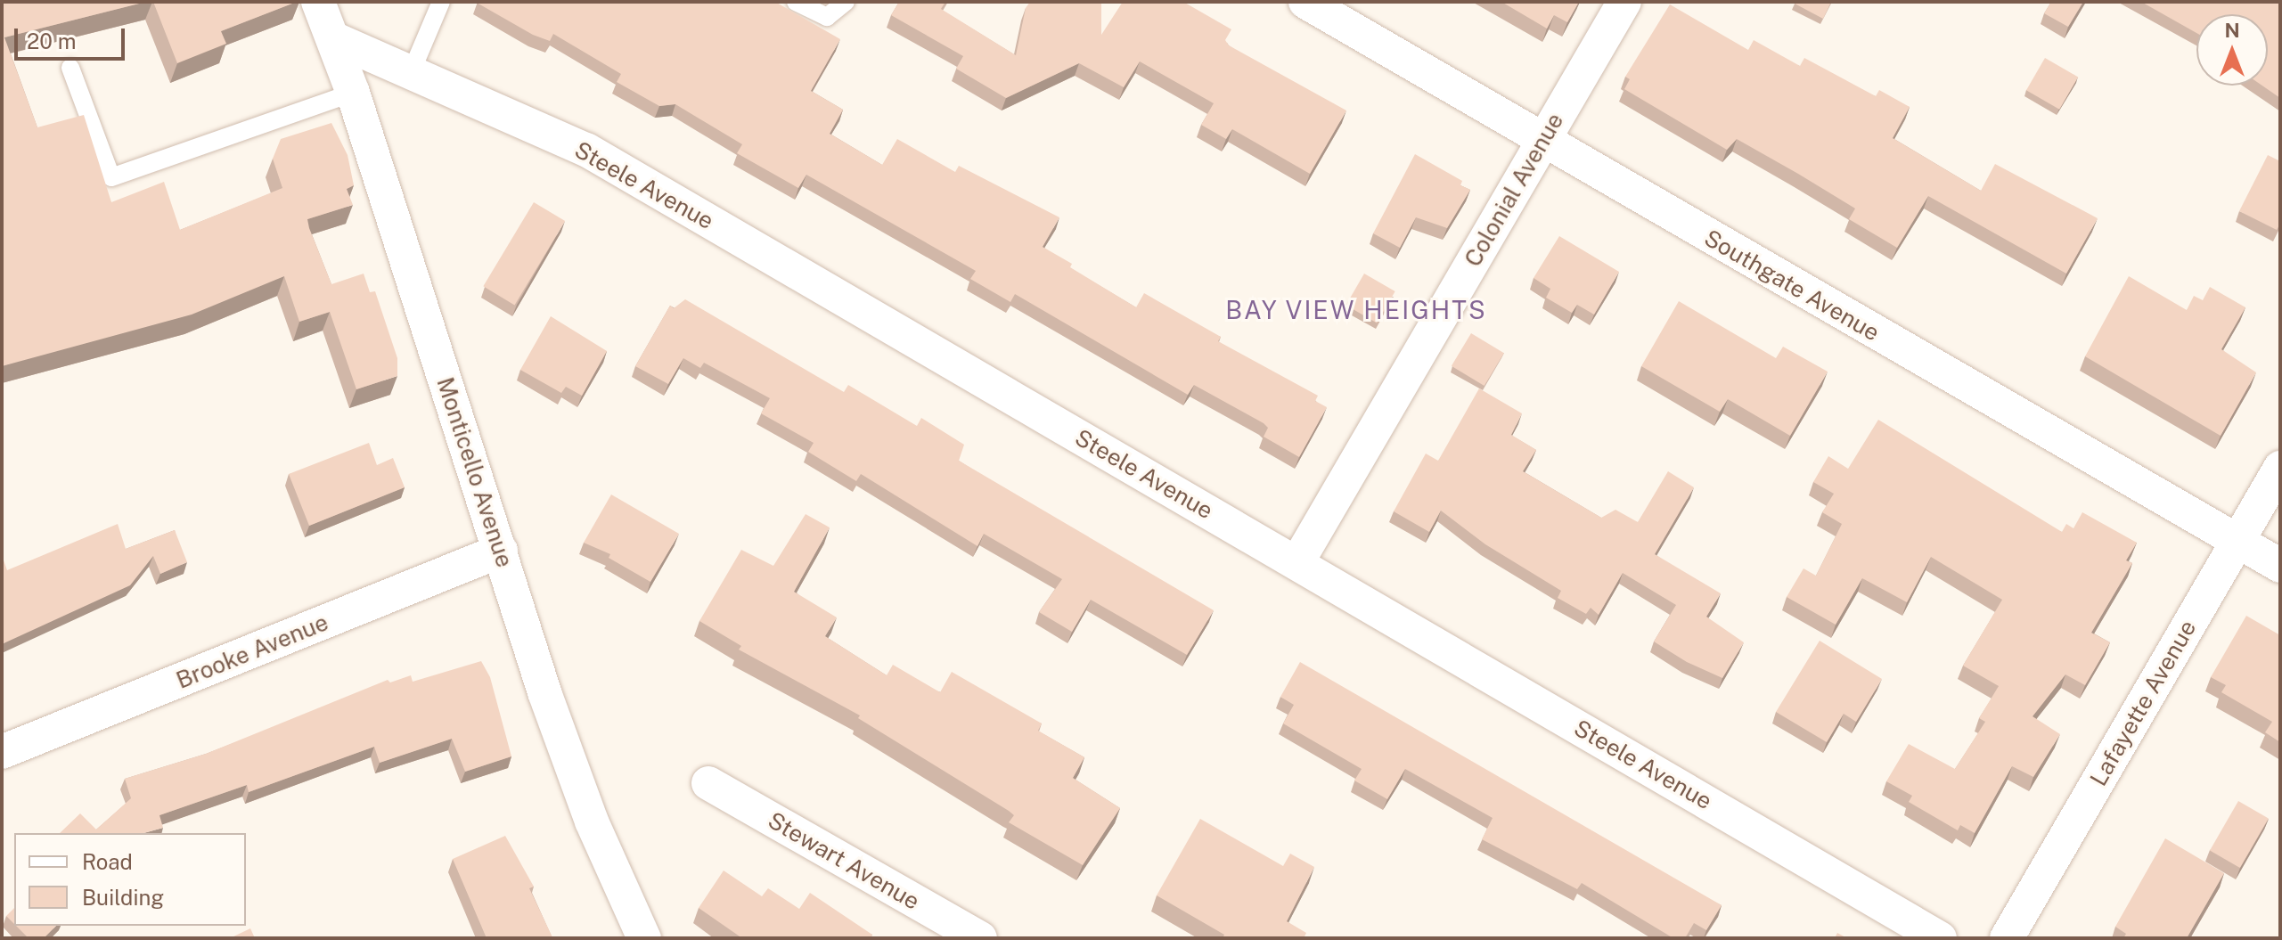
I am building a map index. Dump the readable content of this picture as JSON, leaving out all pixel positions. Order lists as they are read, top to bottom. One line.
{"streets":{"street":["Steele Avenue","Colonial Avenue","Southgate Avenue","Monticello Avenue","Brooke Avenue","Lafayette Avenue","Stewart Avenue"]},"crossings":[["Steele Avenue","Colonial Avenue"],["Steele Avenue","Monticello Avenue"],["Colonial Avenue","Southgate Avenue"],["Southgate Avenue","Lafayette Avenue"],["Monticello Avenue","Brooke Avenue"]],"districts":["BAY VIEW HEIGHTS"],"legend":["Road","Building"],"scale_bar":"20 m","north":"top"}
